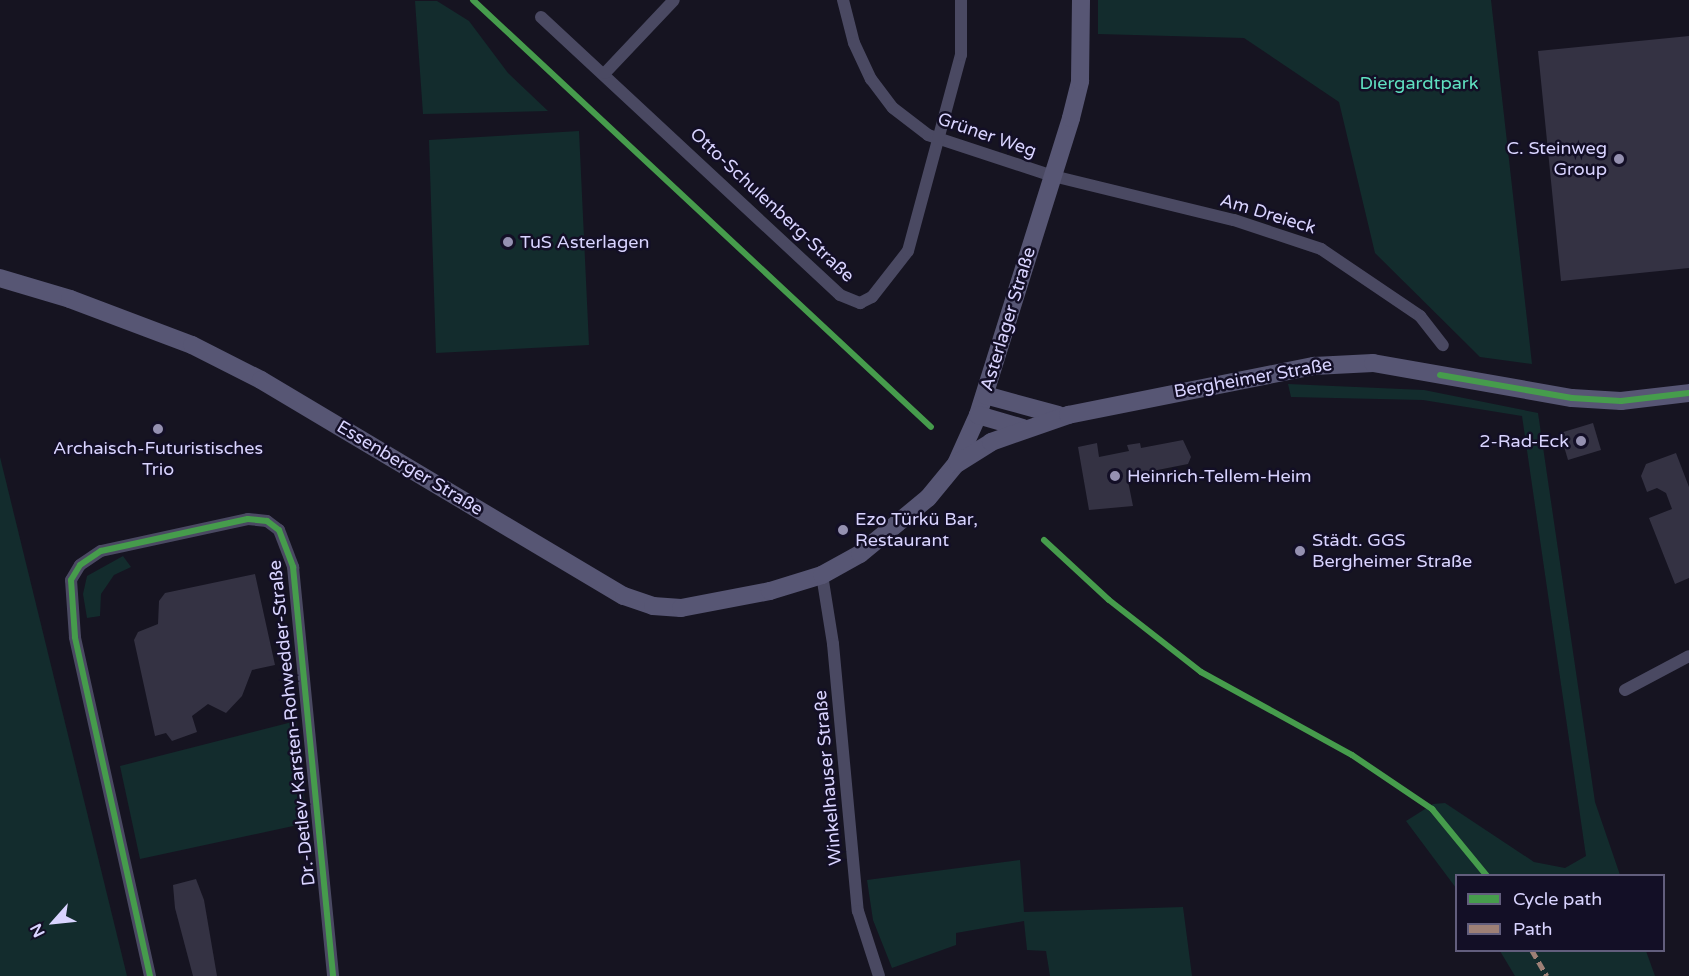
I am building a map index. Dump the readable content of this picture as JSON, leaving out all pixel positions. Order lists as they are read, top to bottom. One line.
{"streets":{"main road":["Asterlager Straße","Bergheimer Straße","Essenberger Straße"],"street":["Grüner Weg","Otto-Schulenberg-Straße","Am Dreieck","Dr.-Detlev-Karsten-Rohwedder-Straße","Winkelhauser Straße"]},"crossings":[["Grüner Weg","Otto-Schulenberg-Straße"],["Grüner Weg","Am Dreieck"],["Grüner Weg","Asterlager Straße"],["Am Dreieck","Asterlager Straße"],["Asterlager Straße","Bergheimer Straße"],["Asterlager Straße","Essenberger Straße"],["Asterlager Straße","Winkelhauser Straße"],["Essenberger Straße","Winkelhauser Straße"]],"parks":["Diergardtpark"],"places":["C. Steinweg Group","TuS Asterlagen","Archaisch-Futuristisches Trio","2-Rad-Eck","Heinrich-Tellem-Heim","Ezo Türkü Bar, Restaurant","Städt. GGS Bergheimer Straße"],"legend":["Cycle path","Path"],"north":"bottom left"}
